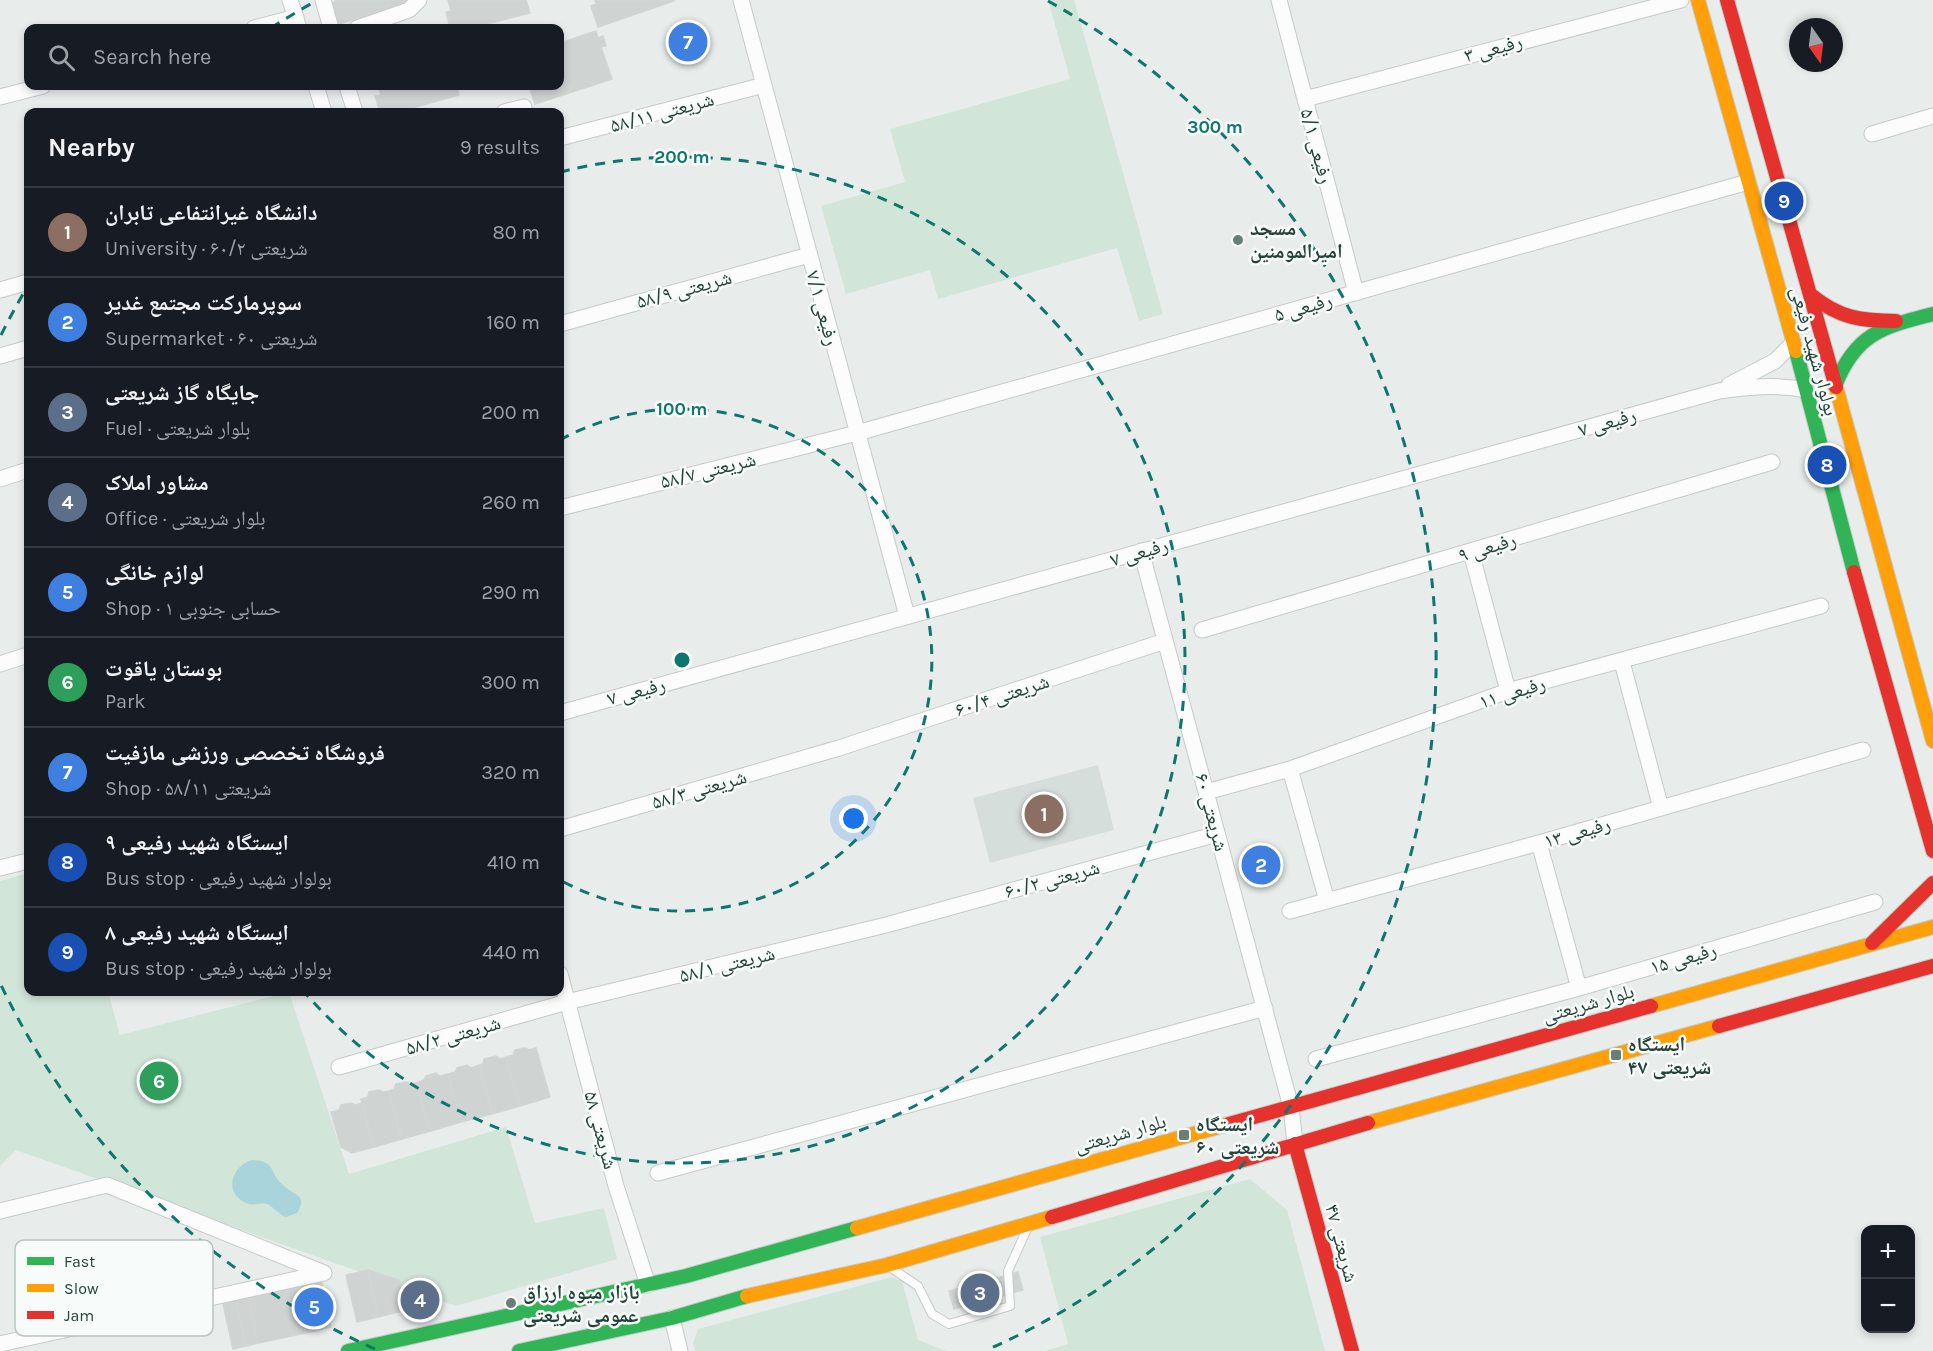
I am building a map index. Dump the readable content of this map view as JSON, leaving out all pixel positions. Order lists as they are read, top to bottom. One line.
{"streets":{"main road":["بولوار شهید رفیعی","بلوار شریعتی","شریعتی ۴۷"],"street":["رفیعی ۳","شریعتی ۵۸/۱۱","رفیعی ۵/۱","شریعتی ۵۸/۹","رفیعی ۵","رفیعی ۷/۱","رفیعی ۷","شریعتی ۵۸/۷","رفیعی ۹","رفیعی ۱۱","شریعتی ۶۰/۴","شریعتی ۵۸/۳","شریعتی ۶۰","رفیعی ۱۳","شریعتی ۶۰/۲","رفیعی ۱۵","شریعتی ۵۸/۱","شریعتی ۵۸/۲","شریعتی ۵۸"]},"crossings":[["رفیعی ۳","رفیعی ۵/۱"],["شریعتی ۵۸/۱۱","رفیعی ۷/۱"],["رفیعی ۵/۱","رفیعی ۵"],["شریعتی ۵۸/۹","رفیعی ۷/۱"],["رفیعی ۵","رفیعی ۷/۱"],["رفیعی ۵","بولوار شهید رفیعی"],["رفیعی ۵","شریعتی ۵۸/۷"],["رفیعی ۷/۱","رفیعی ۷"],["رفیعی ۷/۱","شریعتی ۵۸/۷"],["رفیعی ۷","شریعتی ۶۰"],["رفیعی ۱۱","شریعتی ۶۰"],["شریعتی ۶۰/۴","شریعتی ۵۸/۳"],["شریعتی ۶۰/۴","شریعتی ۶۰"],["شریعتی ۶۰","شریعتی ۶۰/۲"],["شریعتی ۶۰","بلوار شریعتی"],["شریعتی ۶۰","شریعتی ۴۷"],["شریعتی ۶۰/۲","شریعتی ۵۸/۱"],["شریعتی ۵۸/۱","شریعتی ۵۸/۲"],["شریعتی ۵۸/۱","شریعتی ۵۸"],["بلوار شریعتی","شریعتی ۵۸"],["شریعتی ۵۸/۲","شریعتی ۵۸"]],"places":{"other":["مسجد امیرالمومنین","بازار میوه ارزاق عمومی شریعتی"],"transit":["ایستگاه شریعتی ۴۷","ایستگاه شریعتی ۶۰"]},"legend":["Fast","Slow","Jam"],"north":"bottom","page":{"pins":["7","9","8","1","2","6","3","4","5"],"search":"Search here","heading":["Nearby","9 results"],"list":[{"mark":"1","name":"دانشگاه غیرانتفاعی تابران","note":"University · شریعتی ۶۰/۲","value":"80 m"},{"mark":"2","name":"سوپرمارکت مجتمع غدیر","note":"Supermarket · شریعتی ۶۰","value":"160 m"},{"mark":"3","name":"جایگاه گاز شریعتی","note":"Fuel · بلوار شریعتی","value":"200 m"},{"mark":"4","name":"مشاور املاک","note":"Office · بلوار شریعتی","value":"260 m"},{"mark":"5","name":"لوازم خانگی","note":"Shop · حسابی جنوبی ۱","value":"290 m"},{"mark":"6","name":"بوستان یاقوت","note":"Park","value":"300 m"},{"mark":"7","name":"فروشگاه تخصصی ورزشی مازفیت","note":"Shop · شریعتی ۵۸/۱۱","value":"320 m"},{"mark":"8","name":"ایستگاه شهید رفیعی ۹","note":"Bus stop · بولوار شهید رفیعی","value":"410 m"},{"mark":"9","name":"ایستگاه شهید رفیعی ۸","note":"Bus stop · بولوار شهید رفیعی","value":"440 m"}],"map_buttons":["+","−"]},"rings":["300 m","200 m","100 m"]}
